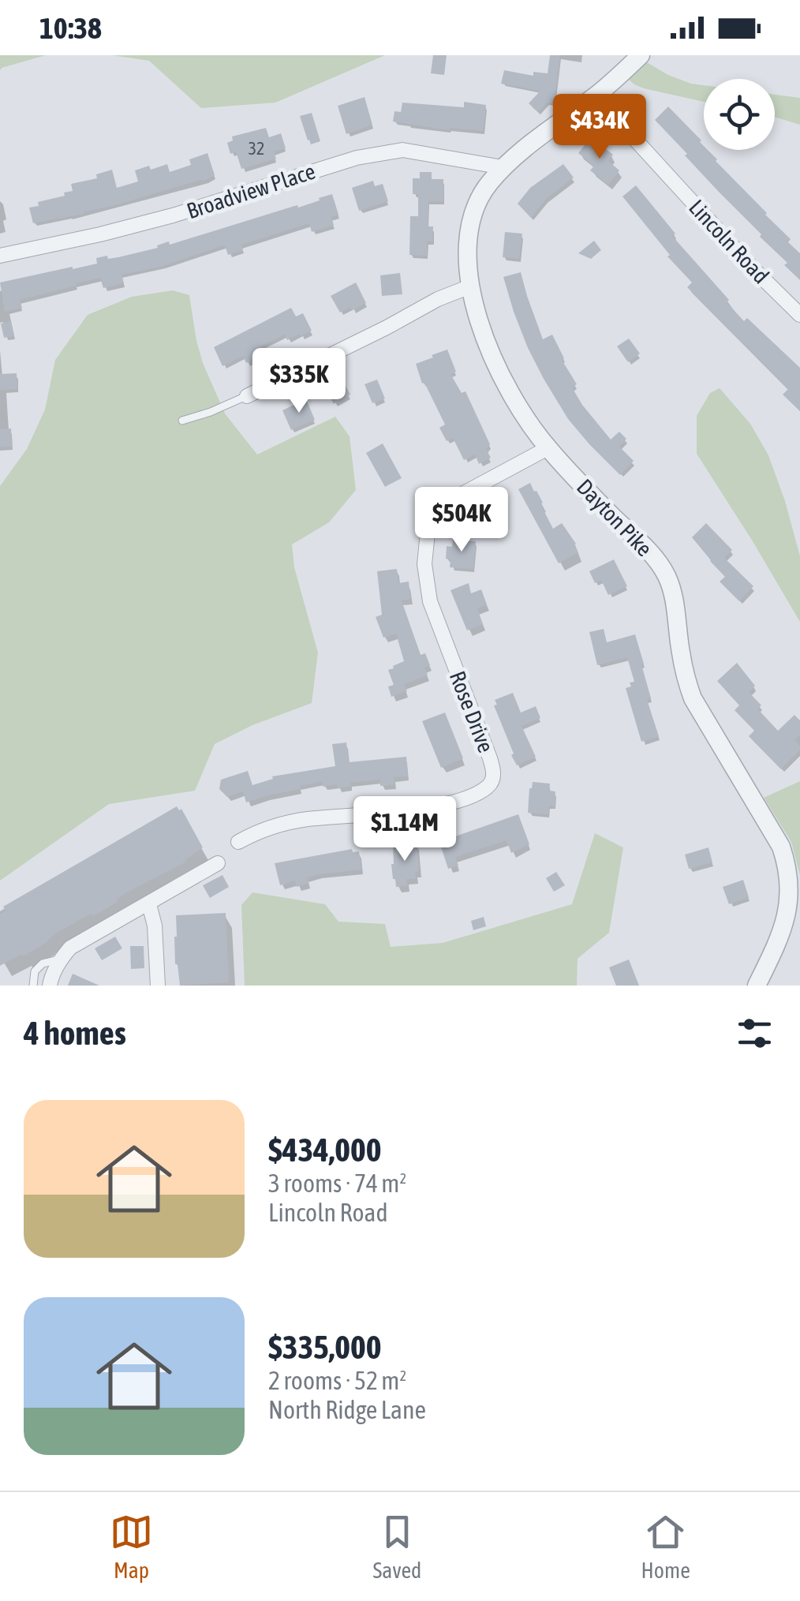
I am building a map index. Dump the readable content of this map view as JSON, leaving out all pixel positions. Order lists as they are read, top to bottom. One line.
{"streets":{"street":["Broadview Place","Lincoln Road","Dayton Pike","Rose Drive"]},"crossings":[["Broadview Place","Dayton Pike"],["Lincoln Road","Dayton Pike"],["Dayton Pike","Rose Drive"]],"house_numbers":["32"],"page":{"status":"10:38","price":["$434K","$335K","$504K","$1.14M"],"heading":"4 homes","list":[{"name":"$434,000","note":"3 rooms · 74 m² · Lincoln Road"},{"name":"$335,000","note":"2 rooms · 52 m² · North Ridge Lane"}],"tabs":["Map","Saved","Home"]}}
